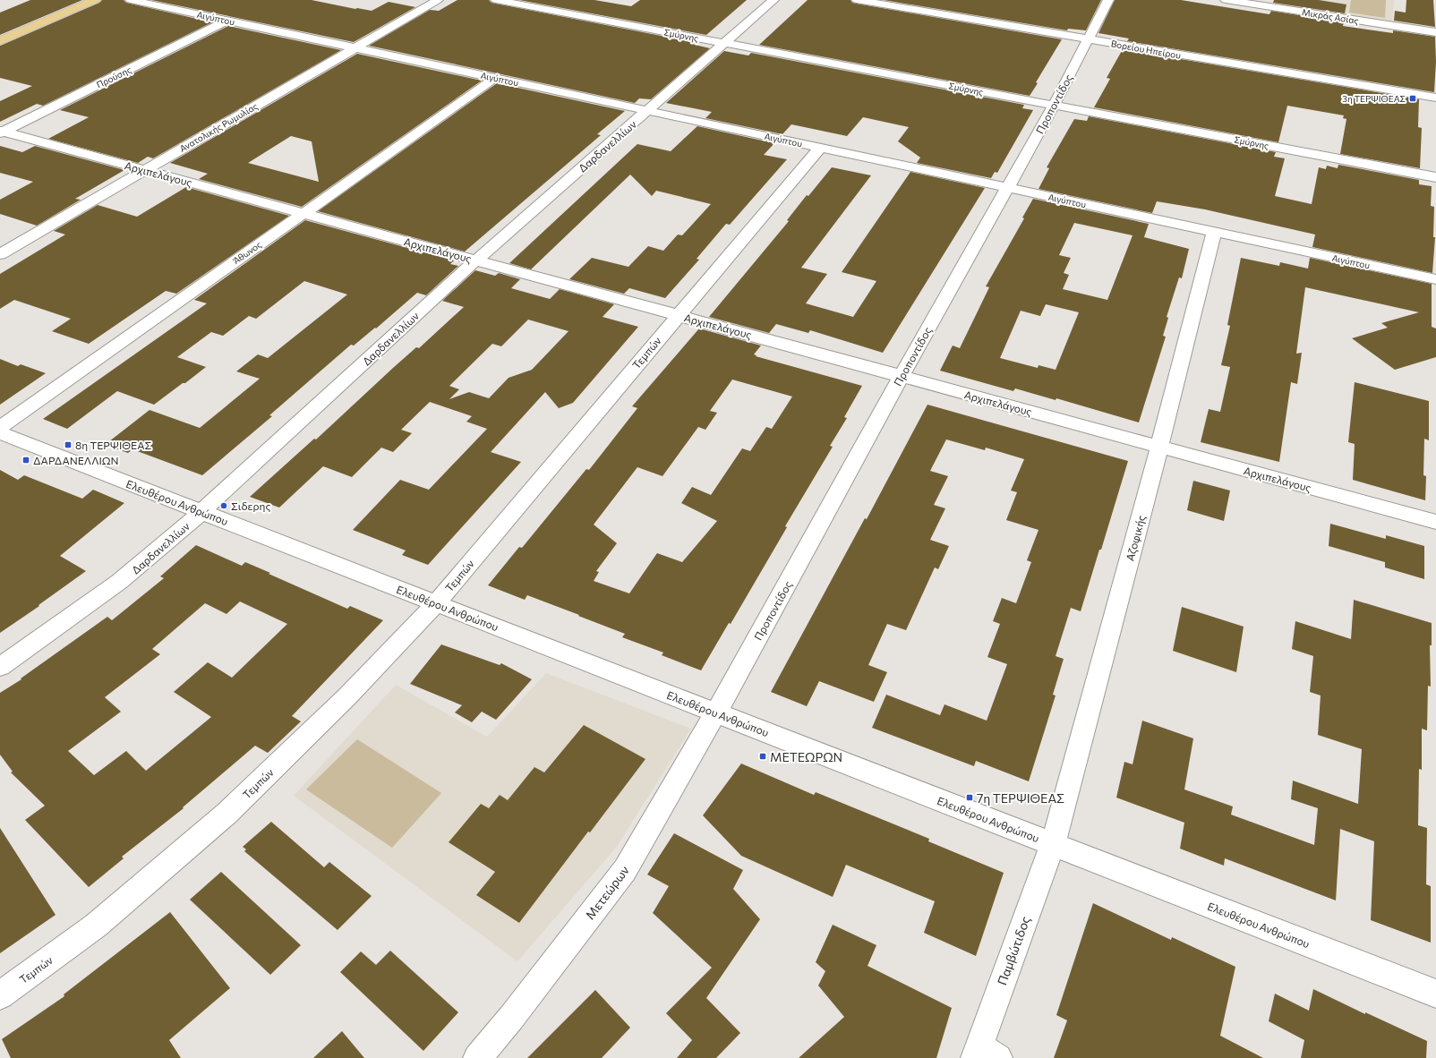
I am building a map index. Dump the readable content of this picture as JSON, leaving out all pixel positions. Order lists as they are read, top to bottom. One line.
{"streets":{"street":["Μικράς Ασίας","Αιγύπτου","Σμύρνης","Βορείου Ηπείρου","Προύσης","Προποντίδος","Ανατολικής Ρωμυλίας","Δαρδανελλίων","Αρχιπελάγους","Άθωνος","Τεμπών","Ελευθέρου Ανθρώπου","Αζοφικής","Μετεώρων","Παμβώτιδος"]},"crossings":[["Αιγύπτου","Προύσης"],["Αιγύπτου","Προποντίδος"],["Αιγύπτου","Ανατολικής Ρωμυλίας"],["Αιγύπτου","Δαρδανελλίων"],["Αιγύπτου","Άθωνος"],["Αιγύπτου","Τεμπών"],["Αιγύπτου","Αζοφικής"],["Σμύρνης","Προποντίδος"],["Σμύρνης","Δαρδανελλίων"],["Βορείου Ηπείρου","Προποντίδος"],["Προύσης","Αρχιπελάγους"],["Προποντίδος","Αρχιπελάγους"],["Προποντίδος","Ελευθέρου Ανθρώπου"],["Προποντίδος","Μετεώρων"],["Ανατολικής Ρωμυλίας","Αρχιπελάγους"],["Δαρδανελλίων","Αρχιπελάγους"],["Δαρδανελλίων","Ελευθέρου Ανθρώπου"],["Αρχιπελάγους","Άθωνος"],["Αρχιπελάγους","Τεμπών"],["Αρχιπελάγους","Αζοφικής"],["Τεμπών","Ελευθέρου Ανθρώπου"],["Ελευθέρου Ανθρώπου","Αζοφικής"],["Ελευθέρου Ανθρώπου","Μετεώρων"],["Ελευθέρου Ανθρώπου","Παμβώτιδος"],["Αζοφικής","Παμβώτιδος"]],"places":{"transit":["3η ΤΕΡΨΙΘΕΑΣ","8η ΤΕΡΨΙΘΕΑΣ","ΔΑΡΔΑΝΕΛΛΙΩΝ","ΜΕΤΕΩΡΩΝ","7η ΤΕΡΨΙΘΕΑΣ"],"other":["Σιδερης"]}}
